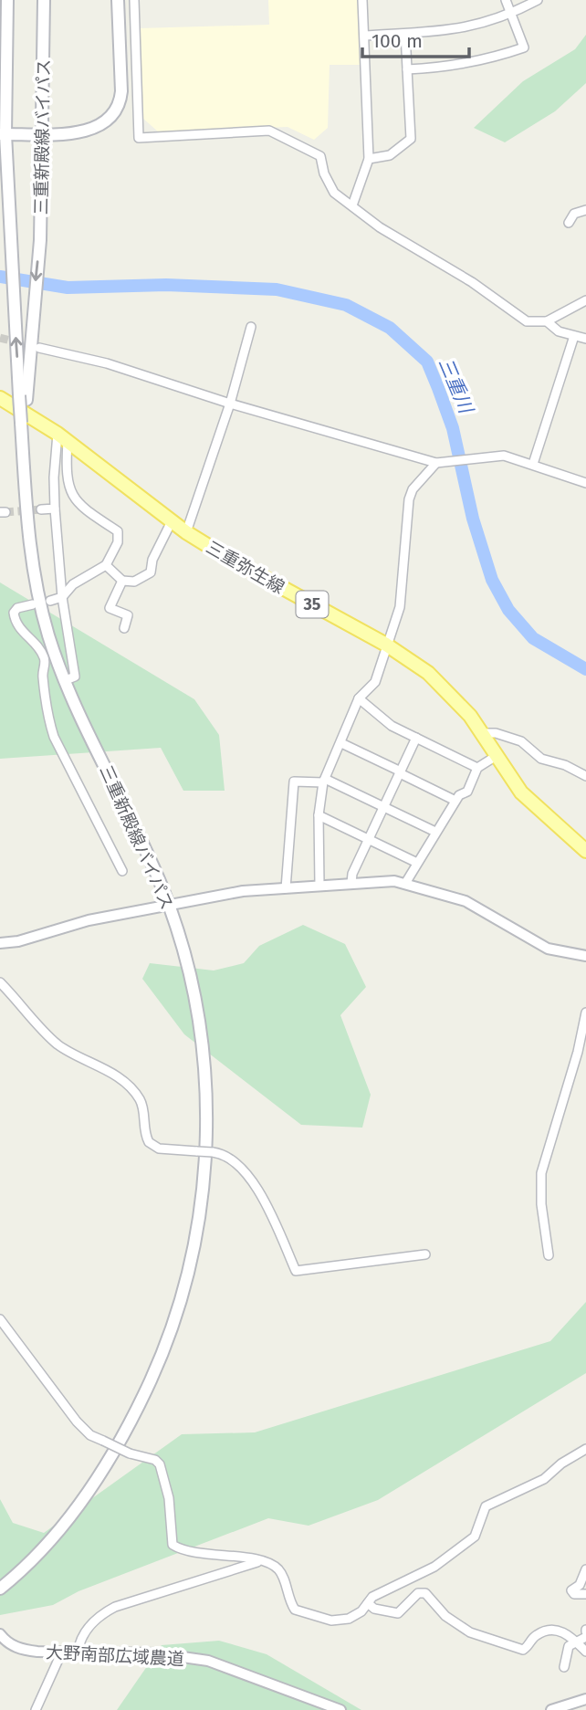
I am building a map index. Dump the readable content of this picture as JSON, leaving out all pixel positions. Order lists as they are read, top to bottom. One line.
{"streets":{"main road":["三重新殿線バイパス","三重弥生線","35"],"street":["大野南部広域農道"]},"water":["三重川"],"scale_bar":"100 m"}
